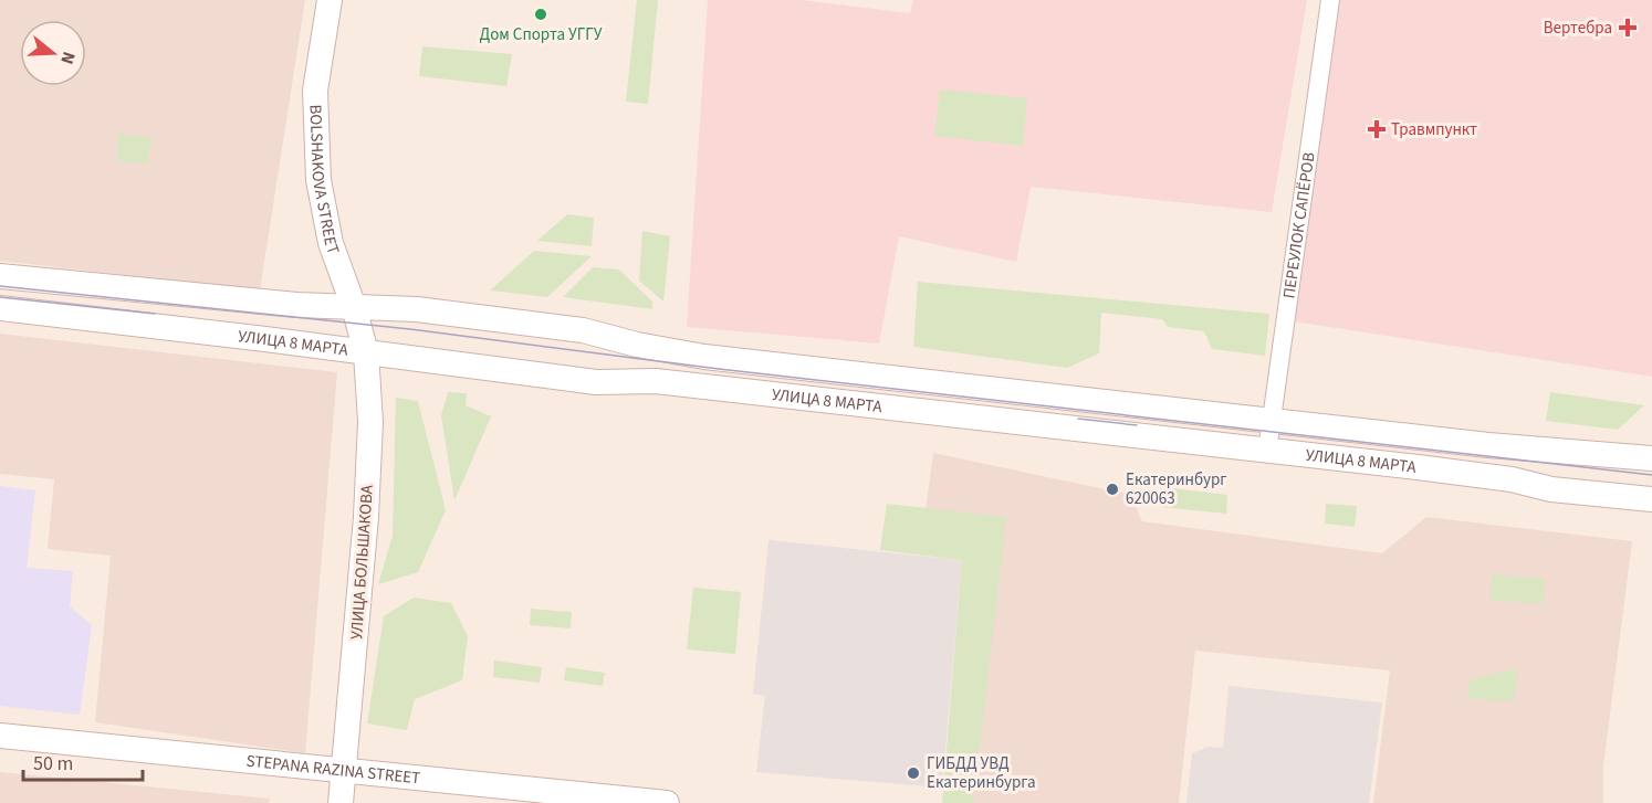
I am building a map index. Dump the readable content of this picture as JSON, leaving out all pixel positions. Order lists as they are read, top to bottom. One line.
{"streets":{"main road":["BOLSHAKOVA STREET","УЛИЦА 8 МАРТА","УЛИЦА БОЛЬШАКОВА","STEPANA RAZINA STREET"],"street":["ПЕРЕУЛОК САПЁРОВ"]},"crossings":[["BOLSHAKOVA STREET","УЛИЦА 8 МАРТА"],["BOLSHAKOVA STREET","УЛИЦА БОЛЬШАКОВА"],["ПЕРЕУЛОК САПЁРОВ","УЛИЦА 8 МАРТА"],["УЛИЦА 8 МАРТА","УЛИЦА БОЛЬШАКОВА"],["УЛИЦА БОЛЬШАКОВА","STEPANA RAZINA STREET"]],"places":{"other":["Дом Спорта УГГУ","Екатеринбург 620063","ГИБДД УВД Екатеринбурга"],"health":["Вертебра","Травмпункт"]},"scale_bar":"50 m","north":"right"}
